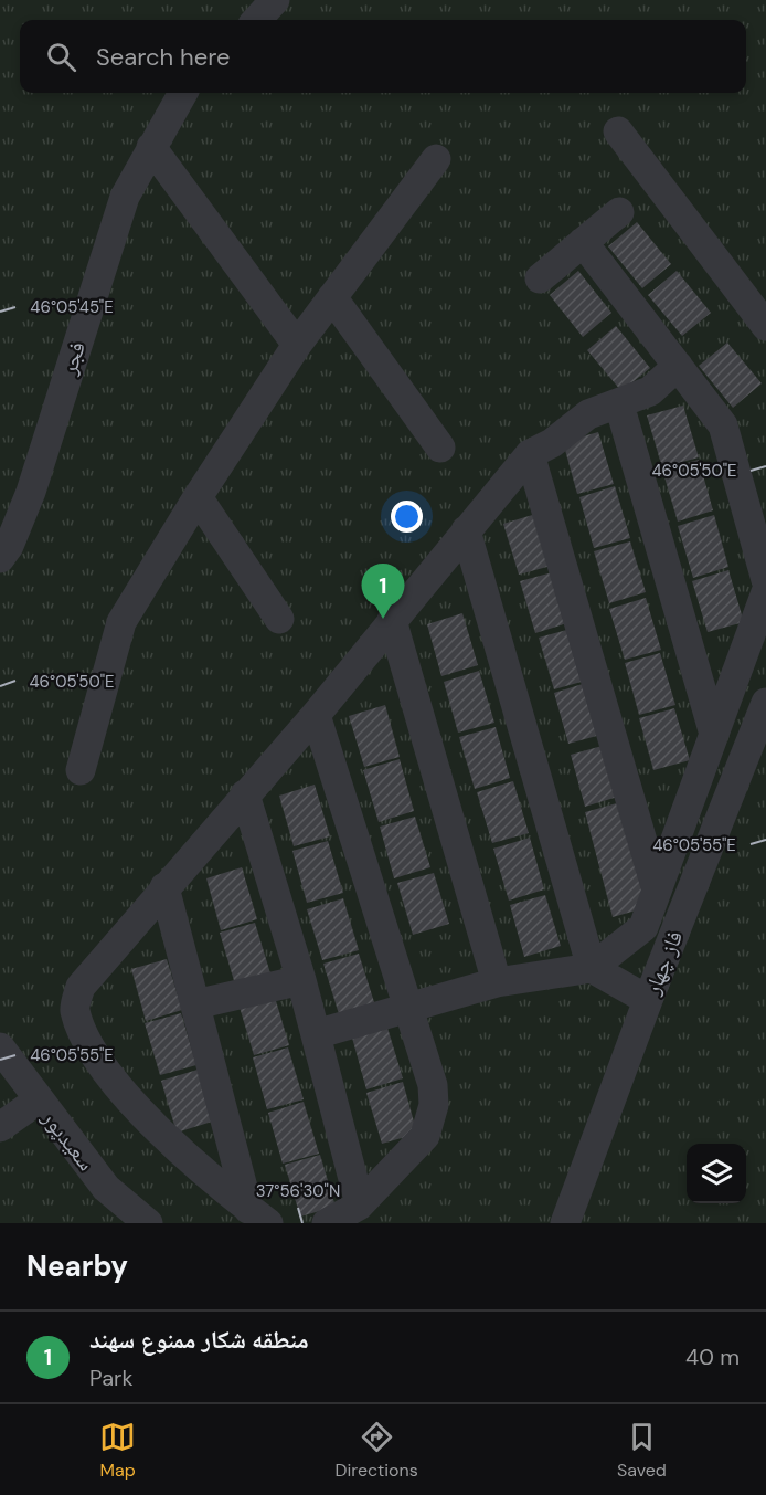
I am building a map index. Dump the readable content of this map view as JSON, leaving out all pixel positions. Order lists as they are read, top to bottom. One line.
{"streets":{"street":["فجر","فاز چهار","سعیدپور"]},"page":{"search":"Search here","pins":"1","heading":"Nearby","list":[{"mark":"1","name":"منطقه شکار ممنوع سهند","note":"Park","value":"40 m"}],"nav":["Map","Directions","Saved"]},"coordinates":["46°05'45\"E","46°05'50\"E","46°05'55\"E","37°56'30\"N"]}
